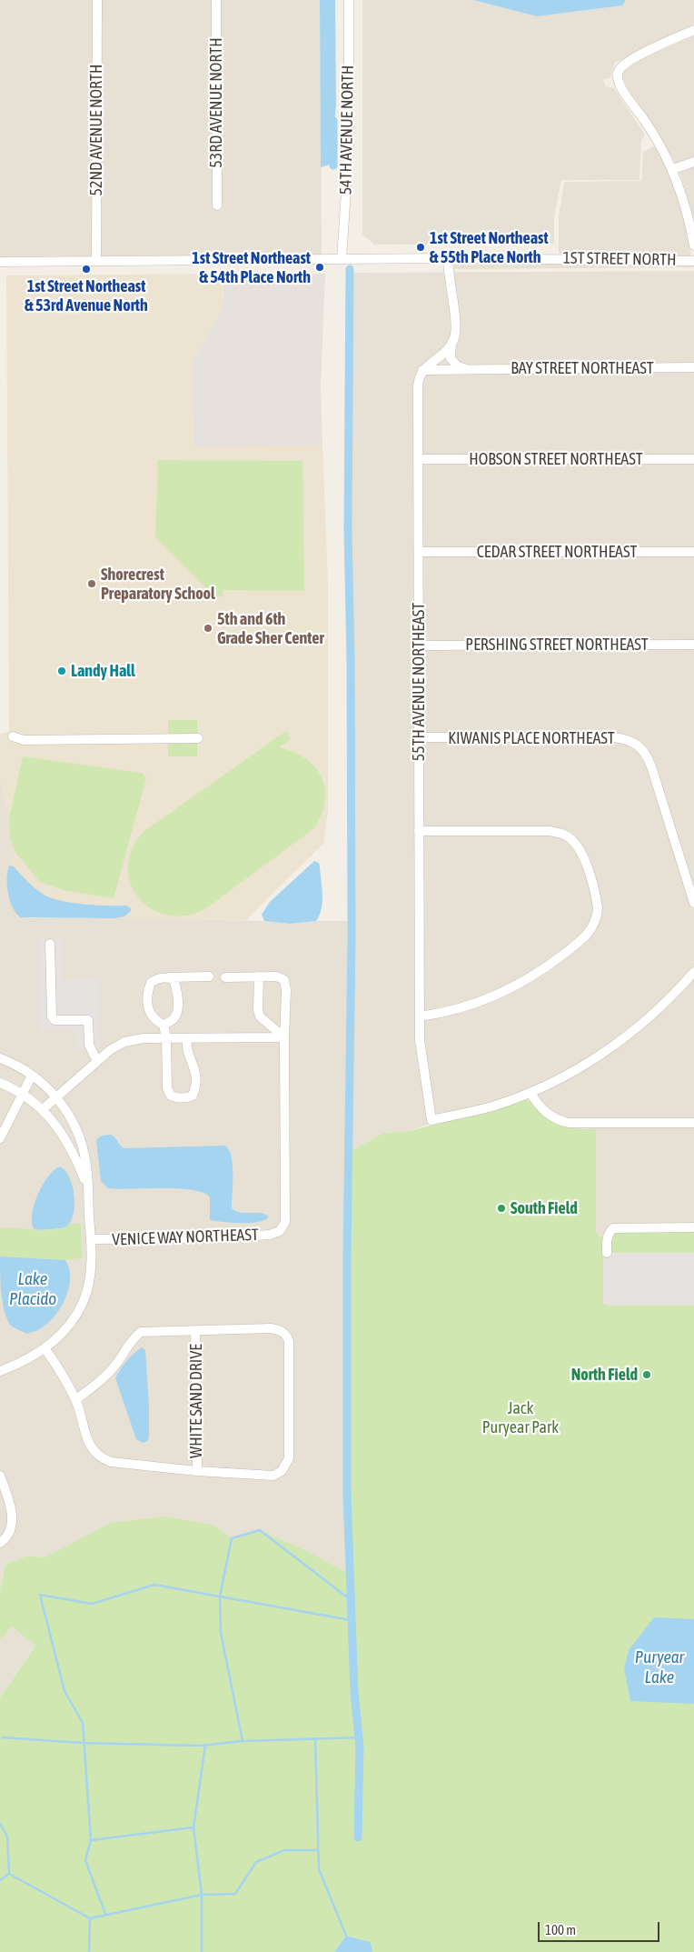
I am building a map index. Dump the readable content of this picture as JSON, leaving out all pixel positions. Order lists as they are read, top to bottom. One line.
{"streets":{"street":["53RD AVENUE NORTH","52ND AVENUE NORTH","54TH AVENUE NORTH","1ST STREET NORTH","BAY STREET NORTHEAST","HOBSON STREET NORTHEAST","CEDAR STREET NORTHEAST","PERSHING STREET NORTHEAST","55TH AVENUE NORTHEAST","KIWANIS PLACE NORTHEAST","VENICE WAY NORTHEAST","WHITE SAND DRIVE"]},"crossings":[["52ND AVENUE NORTH","1ST STREET NORTH"],["54TH AVENUE NORTH","1ST STREET NORTH"],["BAY STREET NORTHEAST","55TH AVENUE NORTHEAST"],["HOBSON STREET NORTHEAST","55TH AVENUE NORTHEAST"],["CEDAR STREET NORTHEAST","55TH AVENUE NORTHEAST"],["PERSHING STREET NORTHEAST","55TH AVENUE NORTHEAST"],["55TH AVENUE NORTHEAST","KIWANIS PLACE NORTHEAST"]],"water":["Lake Placido","Puryear Lake"],"parks":["Jack Puryear Park"],"places":["1st Street Northeast & 55th Place North","1st Street Northeast & 54th Place North","1st Street Northeast & 53rd Avenue North","Shorecrest Preparatory School","5th and 6th Grade Sher Center","Landy Hall","South Field","North Field"],"scale_bar":"100 m"}
